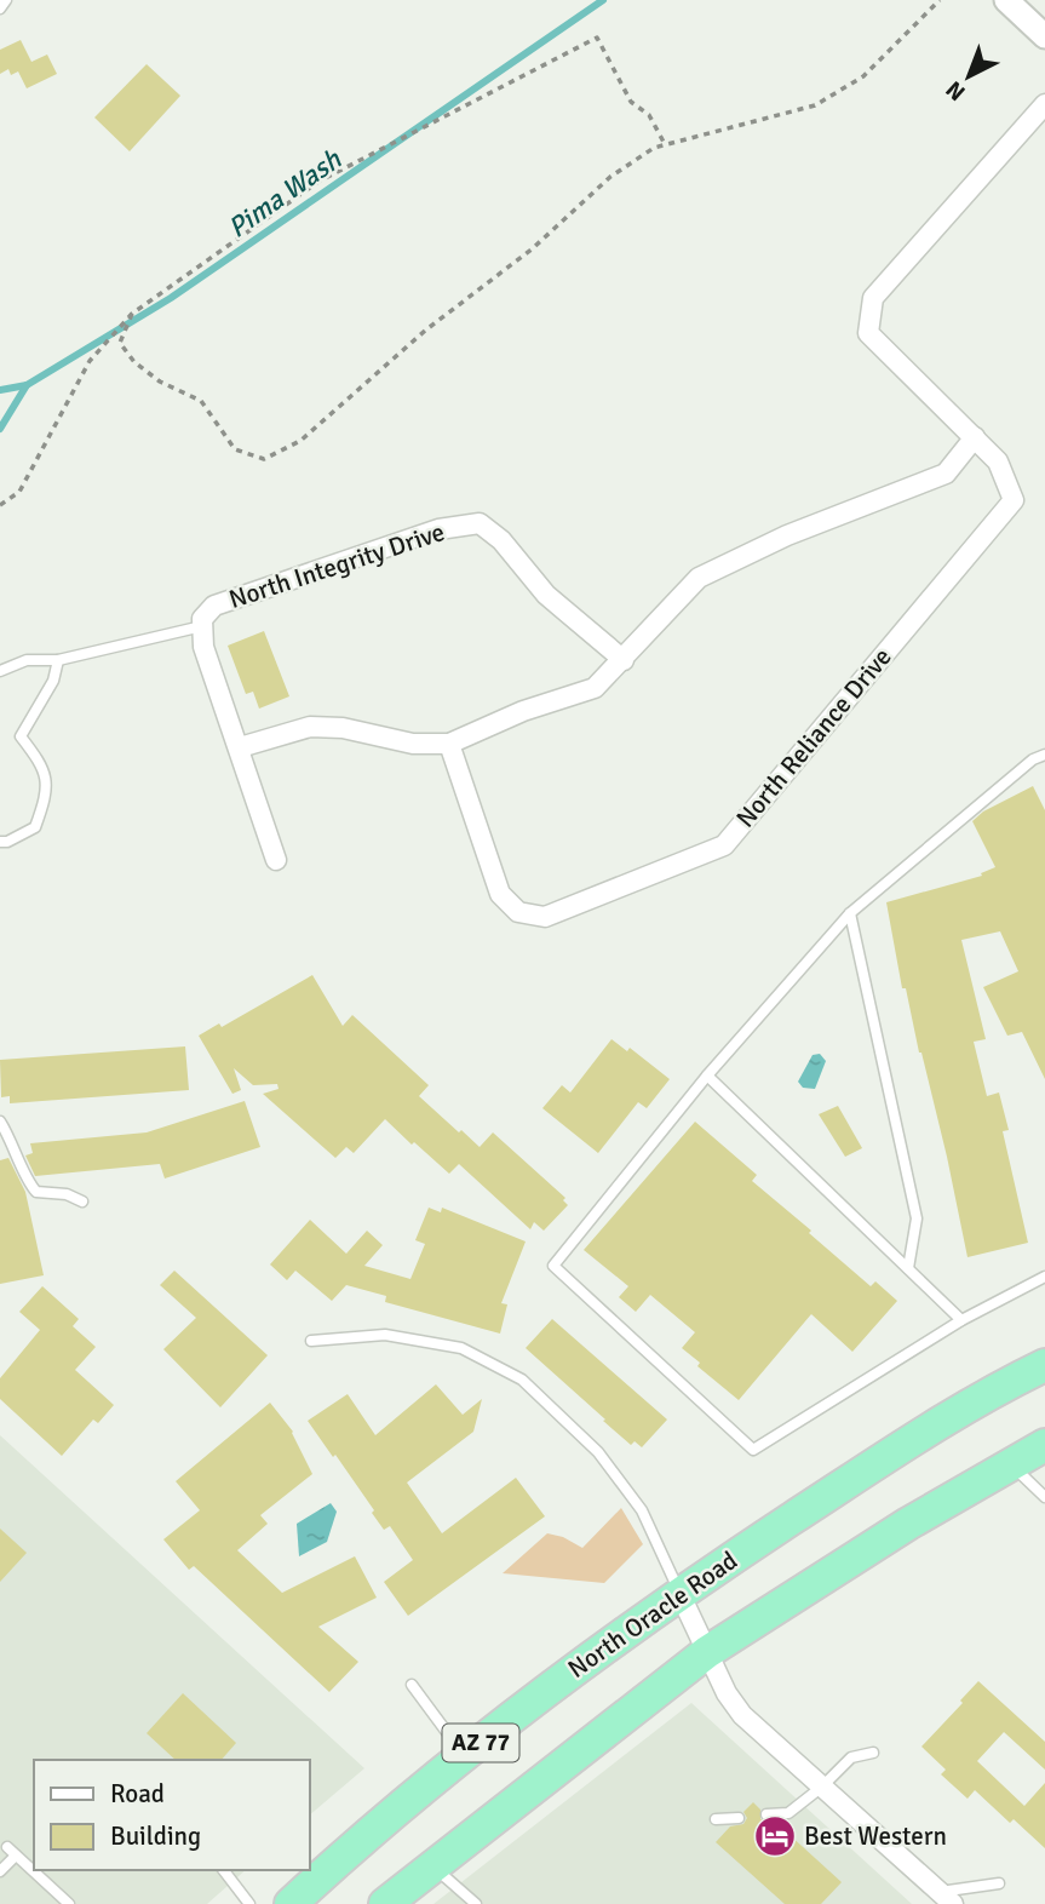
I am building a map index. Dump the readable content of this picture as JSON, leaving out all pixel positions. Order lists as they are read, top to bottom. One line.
{"streets":{"highway":["North Oracle Road","AZ 77"],"street":["North Integrity Drive","North Reliance Drive"]},"water":["Pima Wash"],"places":{"hotel":["Best Western"]},"legend":["Road","Building"],"north":"bottom left"}
